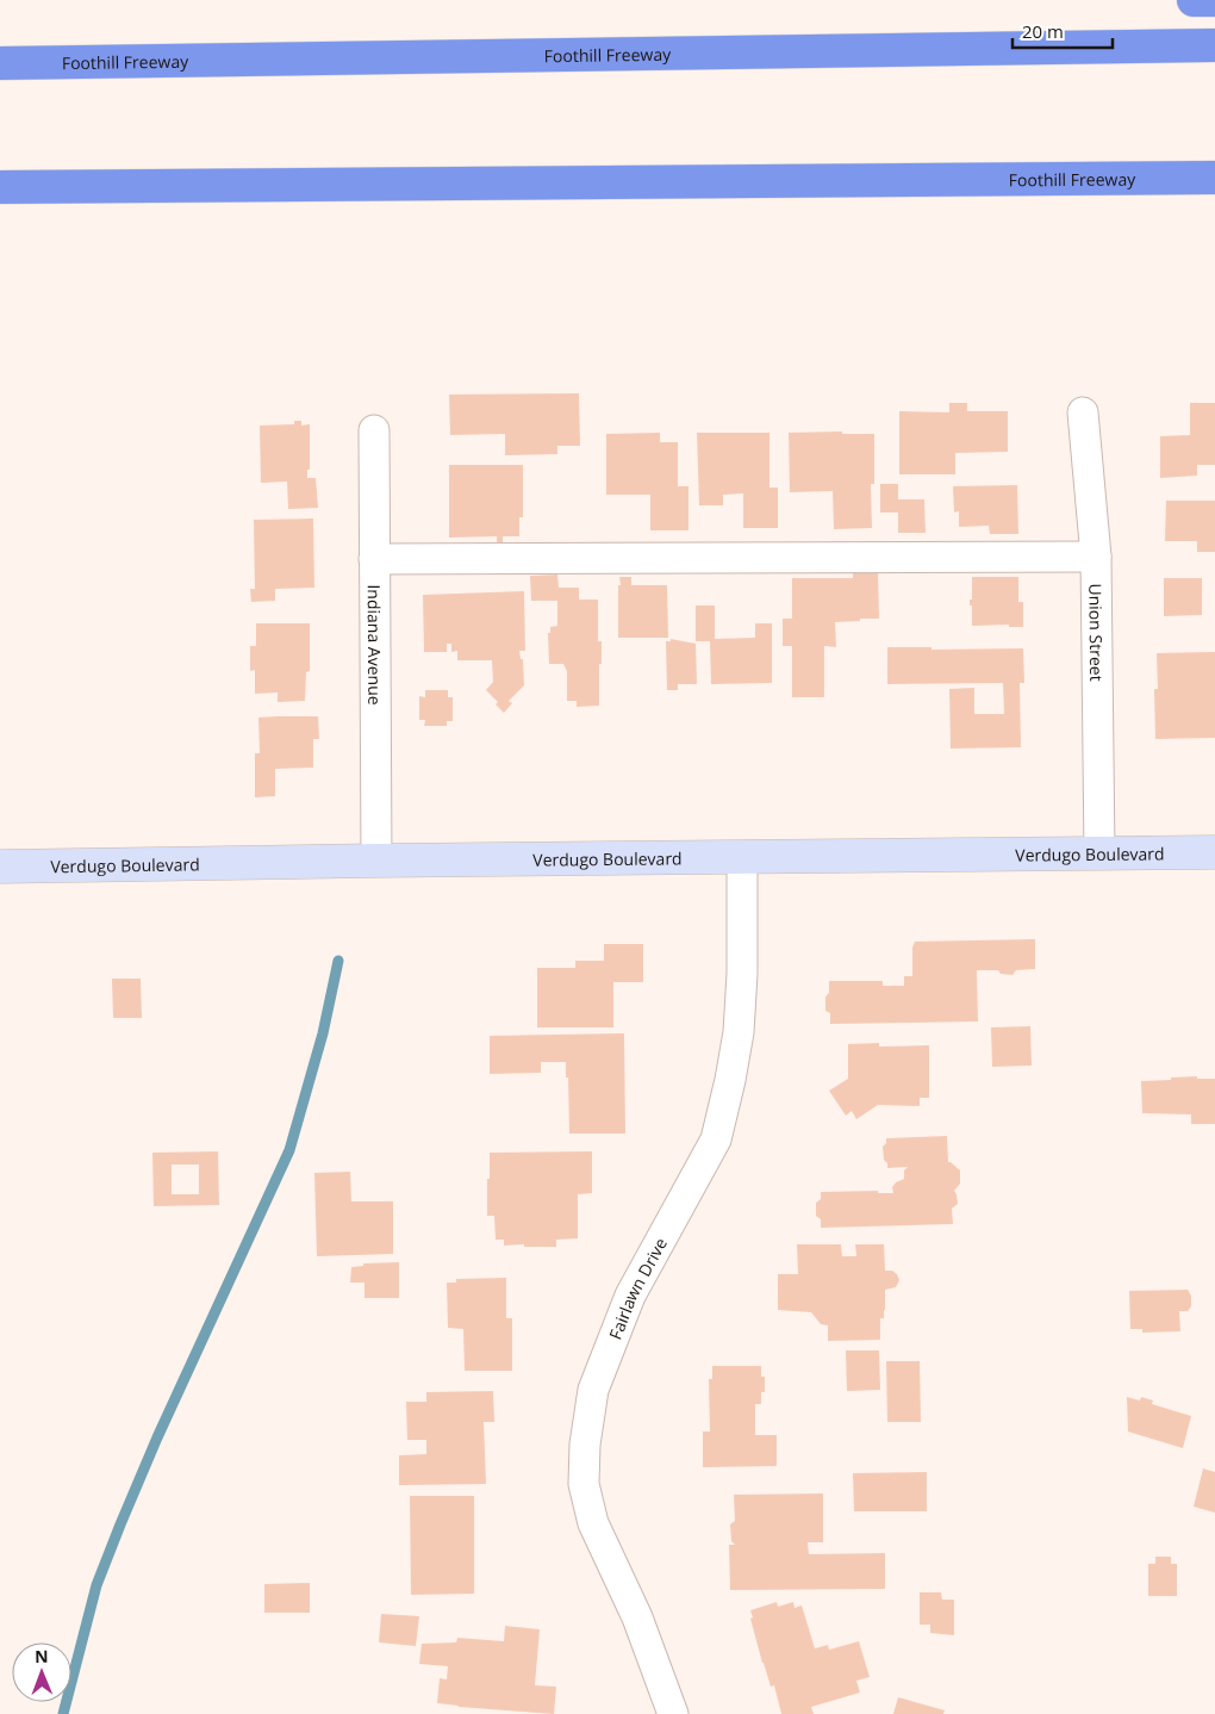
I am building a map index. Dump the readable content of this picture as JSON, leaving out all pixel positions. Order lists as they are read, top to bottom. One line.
{"streets":{"highway":["Foothill Freeway"],"main road":["Verdugo Boulevard"],"street":["Union Street","Indiana Avenue","Fairlawn Drive"]},"crossings":[["Union Street","Verdugo Boulevard"],["Indiana Avenue","Verdugo Boulevard"],["Verdugo Boulevard","Fairlawn Drive"]],"scale_bar":"20 m","north":"top"}
